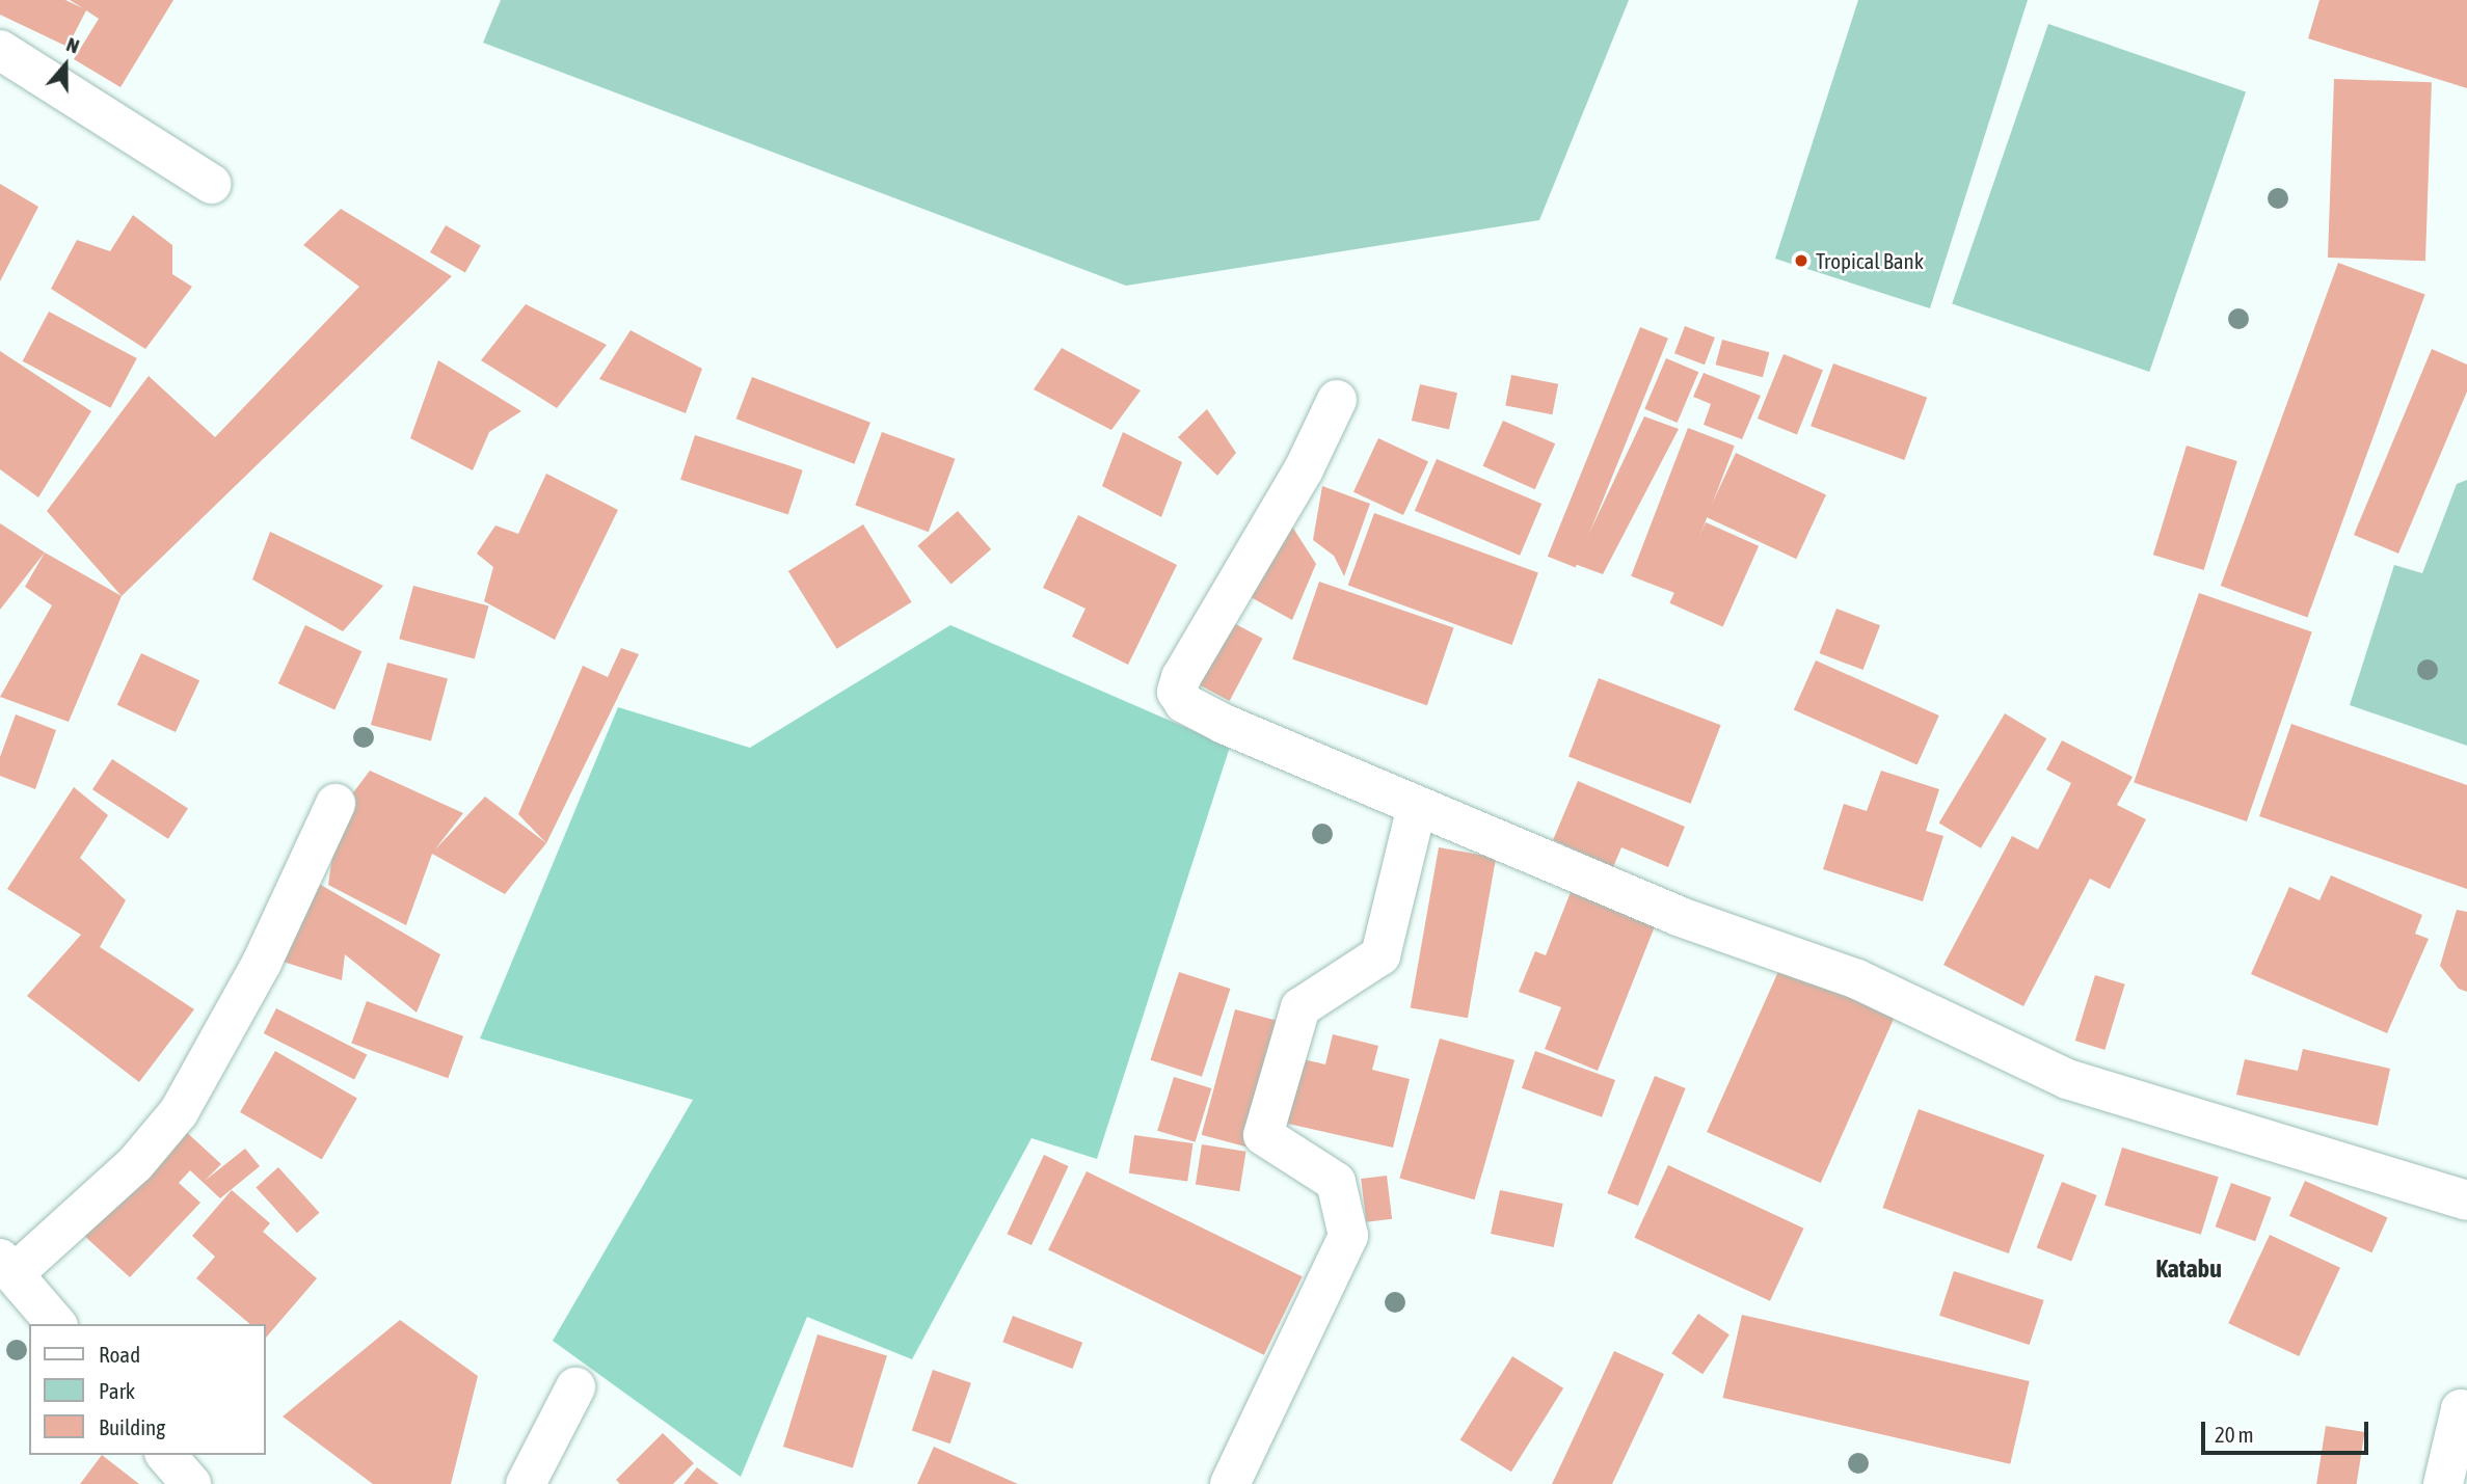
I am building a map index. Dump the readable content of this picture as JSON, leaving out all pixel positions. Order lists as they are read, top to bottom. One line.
{"districts":["Katabu"],"places":["Tropical Bank"],"legend":["Road","Park","Building"],"scale_bar":"20 m","north":"top"}
